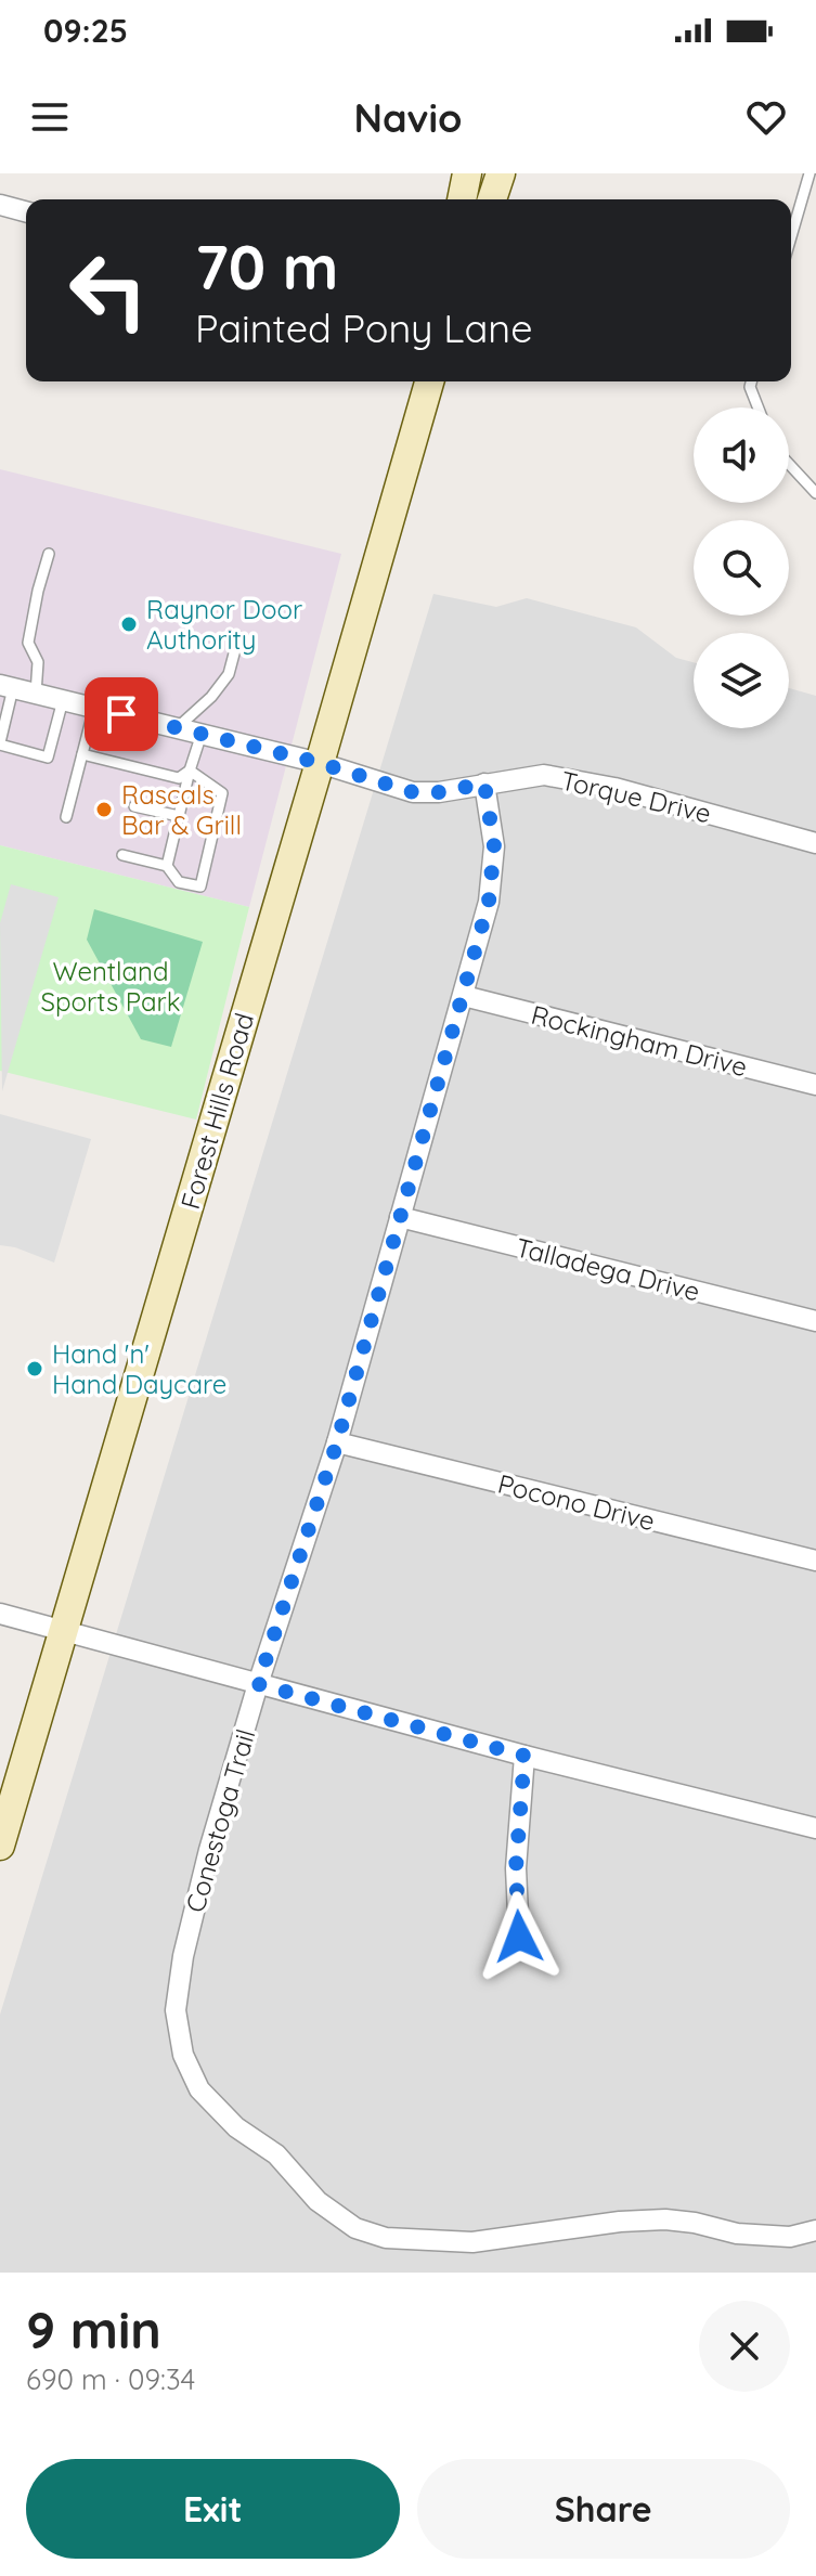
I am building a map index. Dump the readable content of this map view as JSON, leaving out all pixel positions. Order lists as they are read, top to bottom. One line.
{"streets":{"street":["Torque Drive","Rockingham Drive","Forest Hills Road","Talladega Drive","Pocono Drive","Conestoga Trail"]},"crossings":[["Torque Drive","Forest Hills Road"],["Torque Drive","Conestoga Trail"],["Rockingham Drive","Conestoga Trail"],["Talladega Drive","Conestoga Trail"],["Pocono Drive","Conestoga Trail"]],"parks":["Wentland Sports Park"],"places":["Raynor Door Authority","Rascals Bar & Grill","Hand 'n' Hand Daycare"],"page":{"status":"09:25","header":"Navio","turn":["70 m","Painted Pony Lane"],"heading":["9 min","690 m · 09:34"],"buttons":["Exit","Share"]}}
